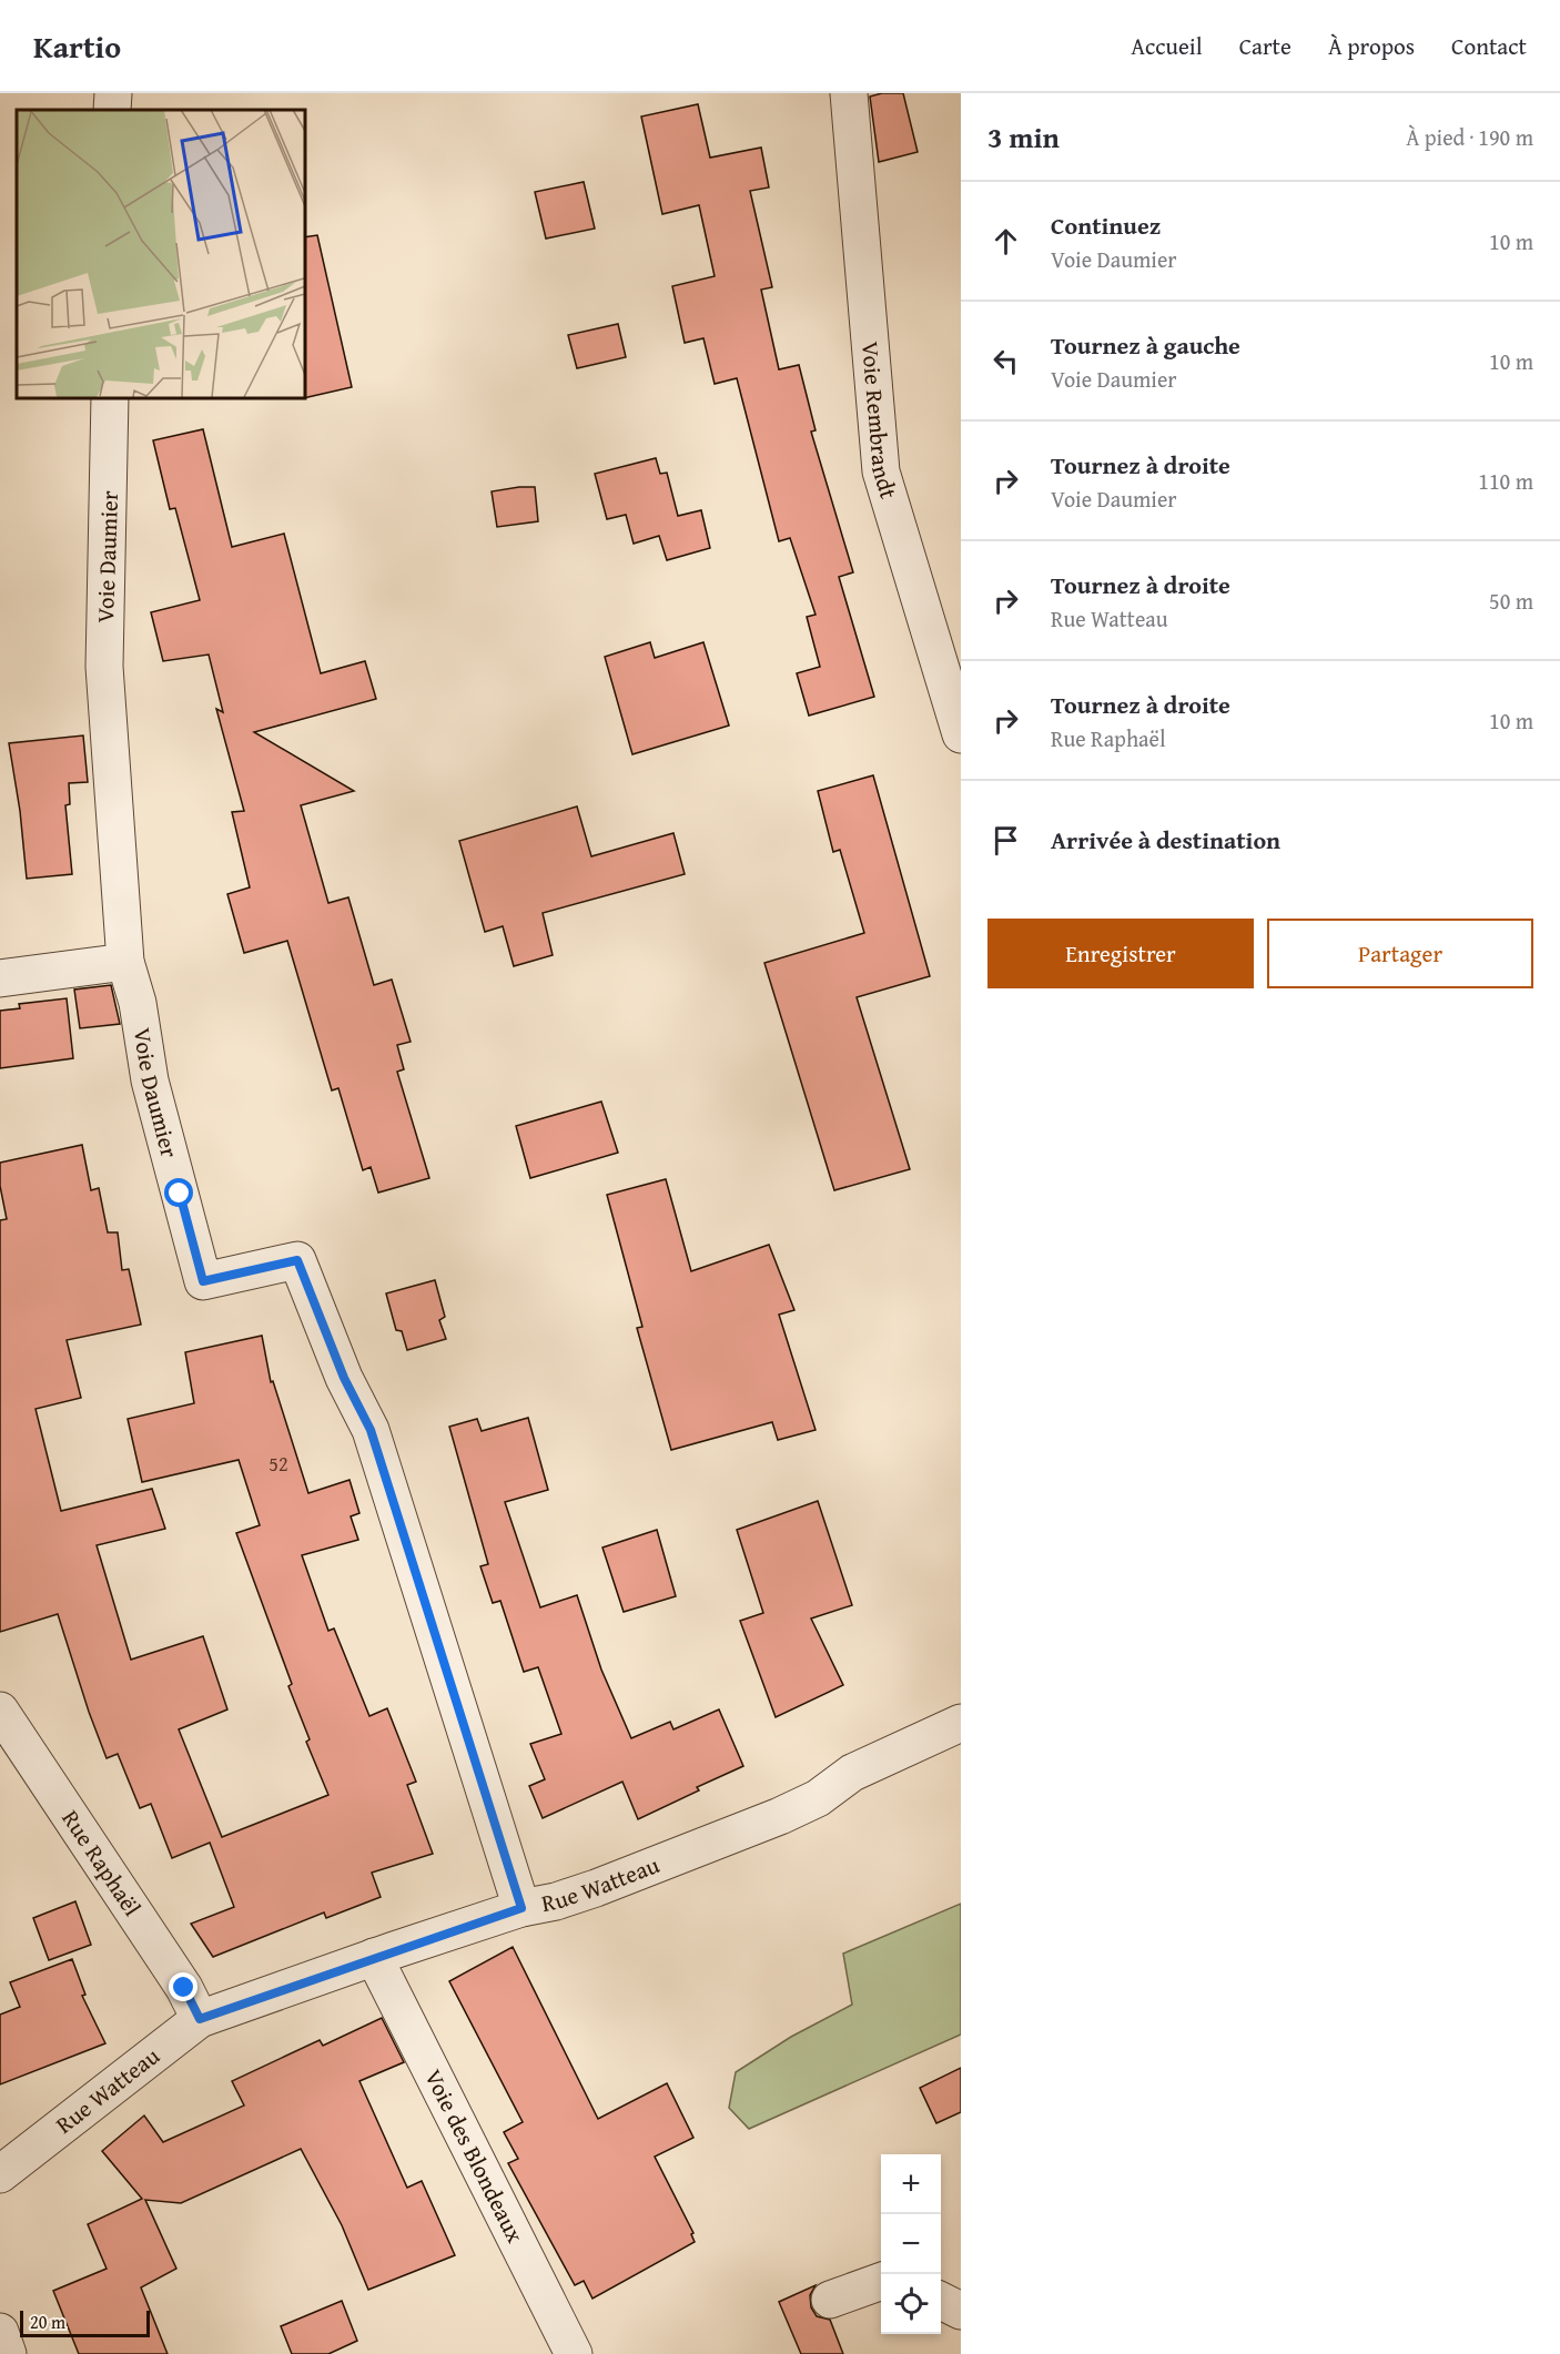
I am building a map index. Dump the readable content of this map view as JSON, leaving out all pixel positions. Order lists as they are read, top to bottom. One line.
{"streets":{"street":["Voie Rembrandt","Voie Daumier","Rue Raphaël","Rue Watteau","Voie des Blondeaux"]},"crossings":[["Voie Daumier","Rue Watteau"],["Rue Raphaël","Rue Watteau"],["Rue Watteau","Voie des Blondeaux"]],"house_numbers":["52"],"scale_bar":"20 m","page":{"header":"Kartio","nav":["Accueil","Carte","À propos","Contact"],"heading":["3 min","À pied · 190 m"],"list":[["Continuez","Voie Daumier","10 m"],["Tournez à gauche","Voie Daumier","10 m"],["Tournez à droite","Voie Daumier","110 m"],["Tournez à droite","Rue Watteau","50 m"],["Tournez à droite","Rue Raphaël","10 m"],"Arrivée à destination"],"buttons":["Enregistrer","Partager"],"map_buttons":["+","−"],"scale":"20 m"}}
